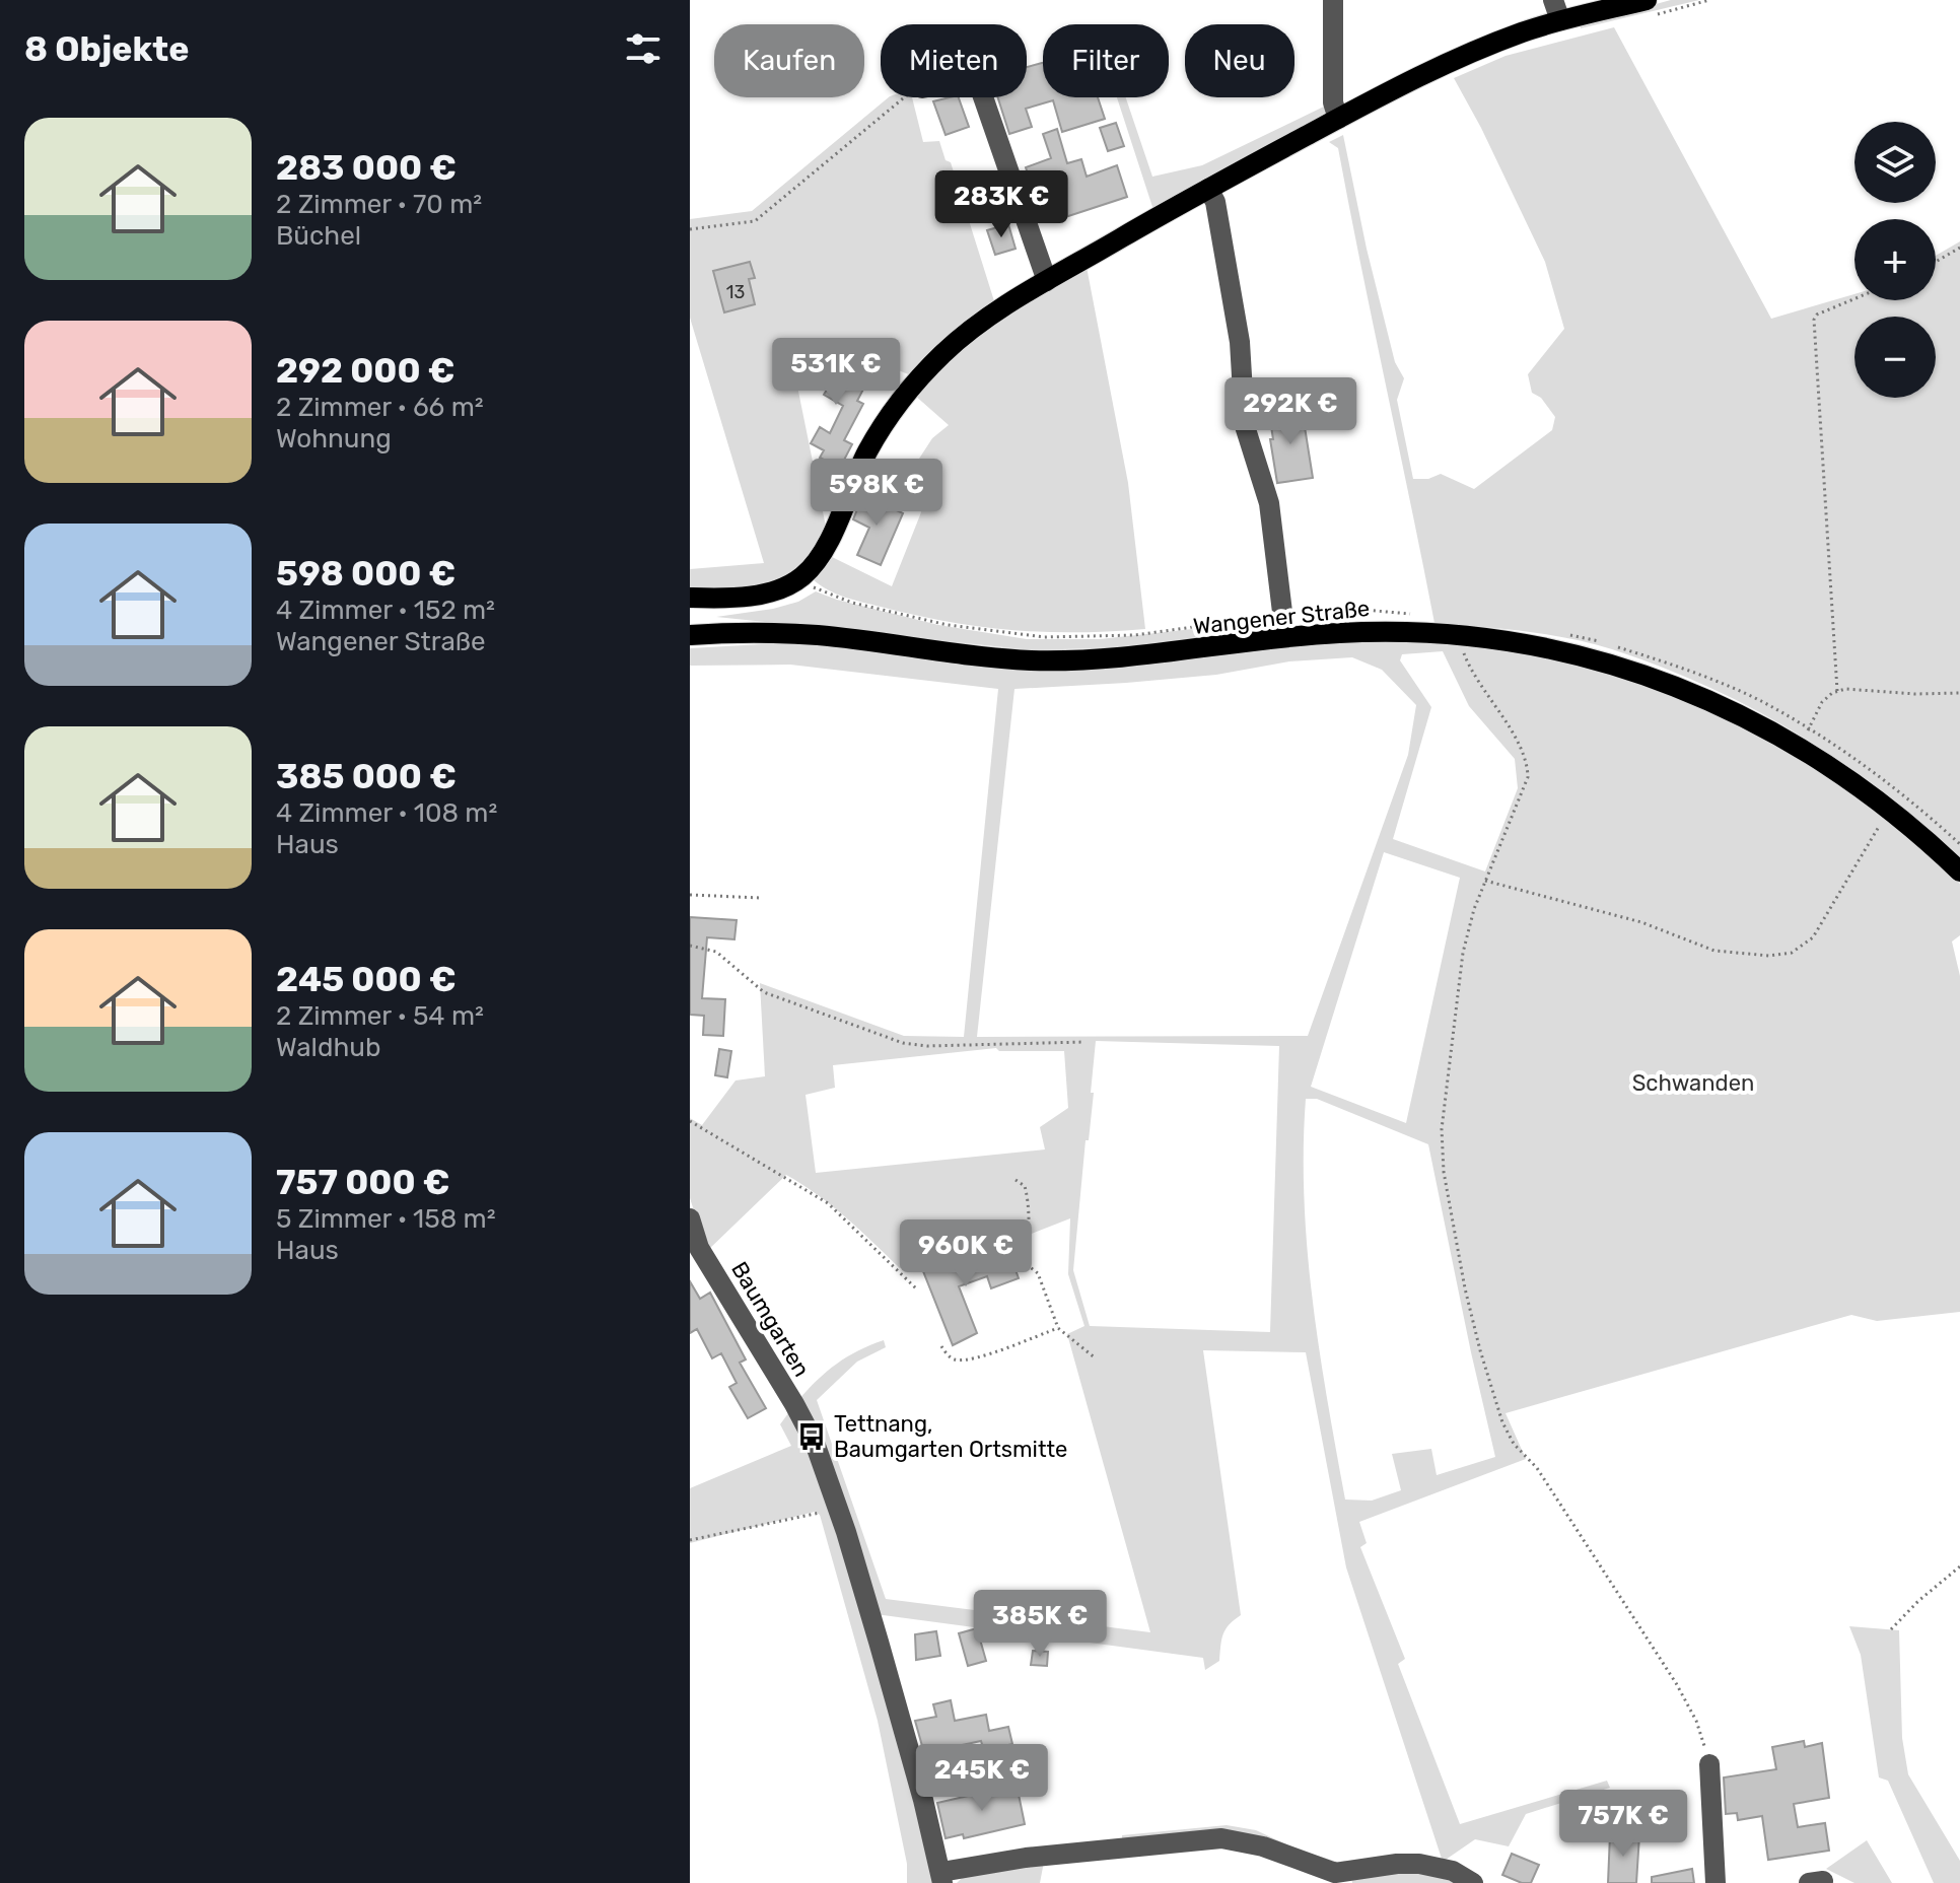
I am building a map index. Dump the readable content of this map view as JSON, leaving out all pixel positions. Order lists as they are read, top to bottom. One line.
{"streets":{"main road":["Wangener Straße"],"street":["Baumgarten"]},"parks":["Schwanden"],"places":{"bus stop":["Tettnang, Baumgarten Ortsmitte"]},"house_numbers":["13"],"page":{"heading":"8 Objekte","chip":["Kaufen","Mieten","Filter","Neu"],"list":[{"name":"283 000 €","note":"2 Zimmer · 70 m² · Büchel"},{"name":"292 000 €","note":"2 Zimmer · 66 m² · Wohnung"},{"name":"598 000 €","note":"4 Zimmer · 152 m² · Wangener Straße"},{"name":"385 000 €","note":"4 Zimmer · 108 m² · Haus"},{"name":"245 000 €","note":"2 Zimmer · 54 m² · Waldhub"},{"name":"757 000 €","note":"5 Zimmer · 158 m² · Haus"}],"map_buttons":["+","−"],"price":["283K €","531K €","292K €","598K €","960K €","385K €","245K €","757K €"]}}
